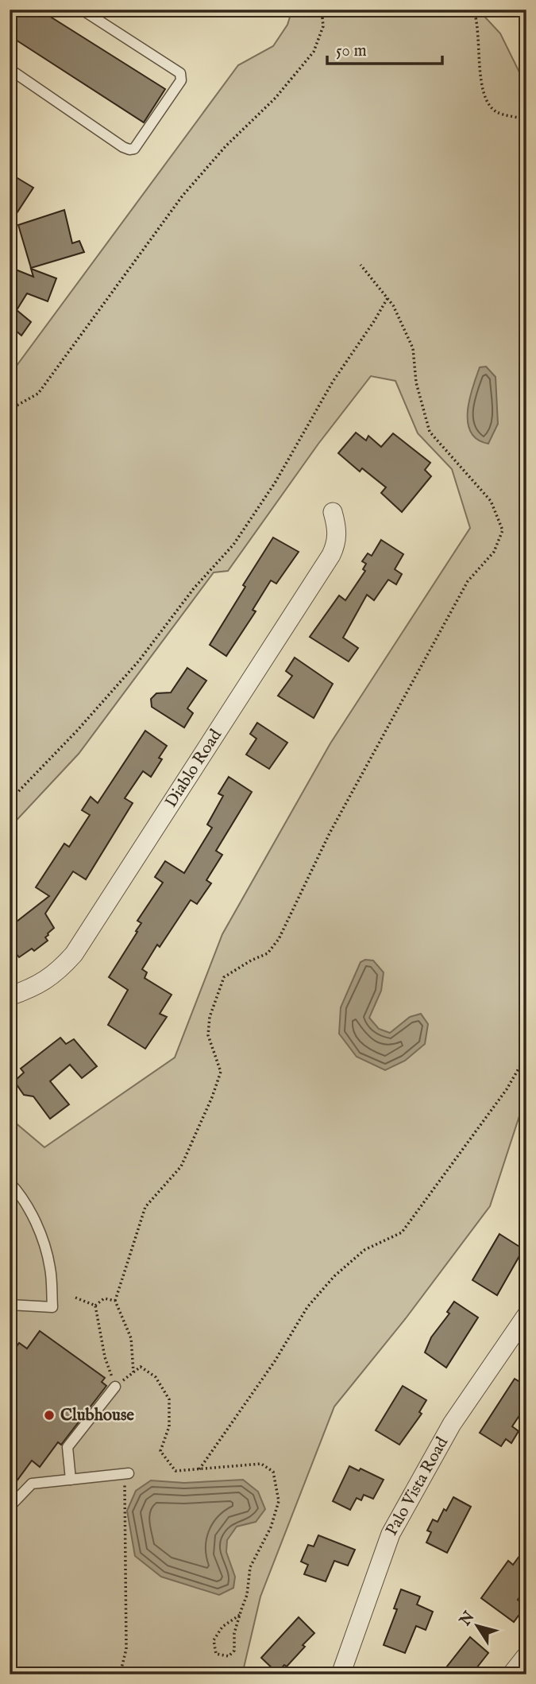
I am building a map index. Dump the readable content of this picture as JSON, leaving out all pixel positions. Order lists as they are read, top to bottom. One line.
{"streets":{"street":["Diablo Road","Palo Vista Road"]},"places":["Clubhouse"],"scale_bar":"50 m","north":"top left"}
